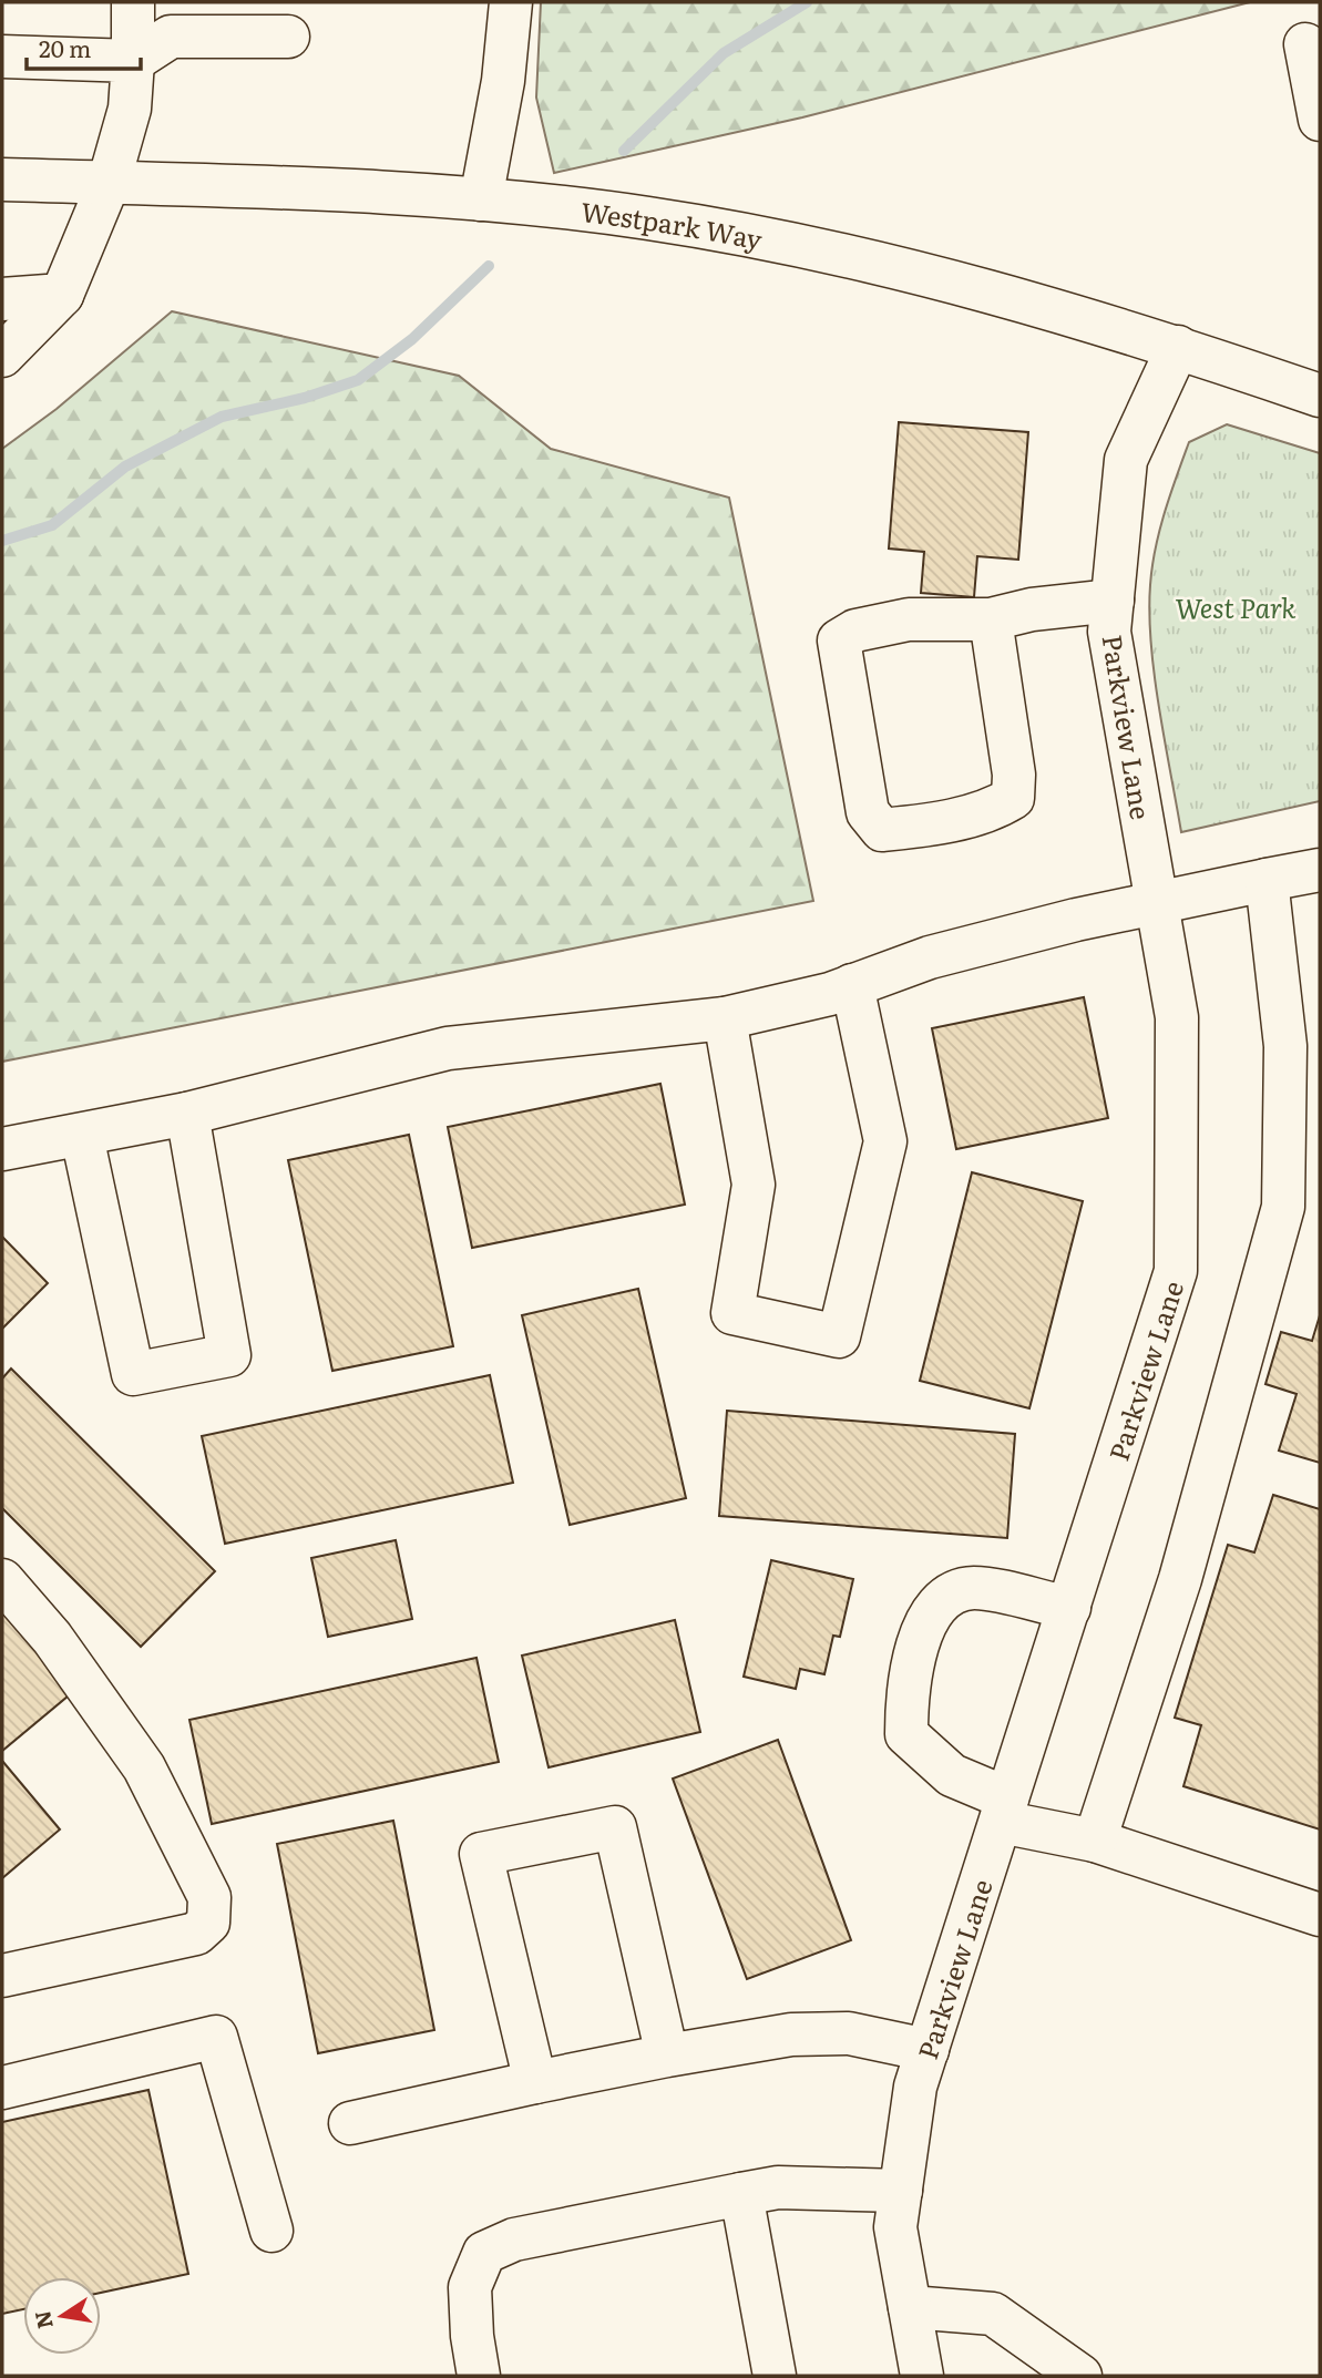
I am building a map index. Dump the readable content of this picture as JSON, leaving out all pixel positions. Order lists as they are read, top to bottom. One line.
{"streets":{"street":["Westpark Way","Parkview Lane"]},"crossings":[["Westpark Way","Parkview Lane"]],"parks":["West Park"],"scale_bar":"20 m","north":"left"}
